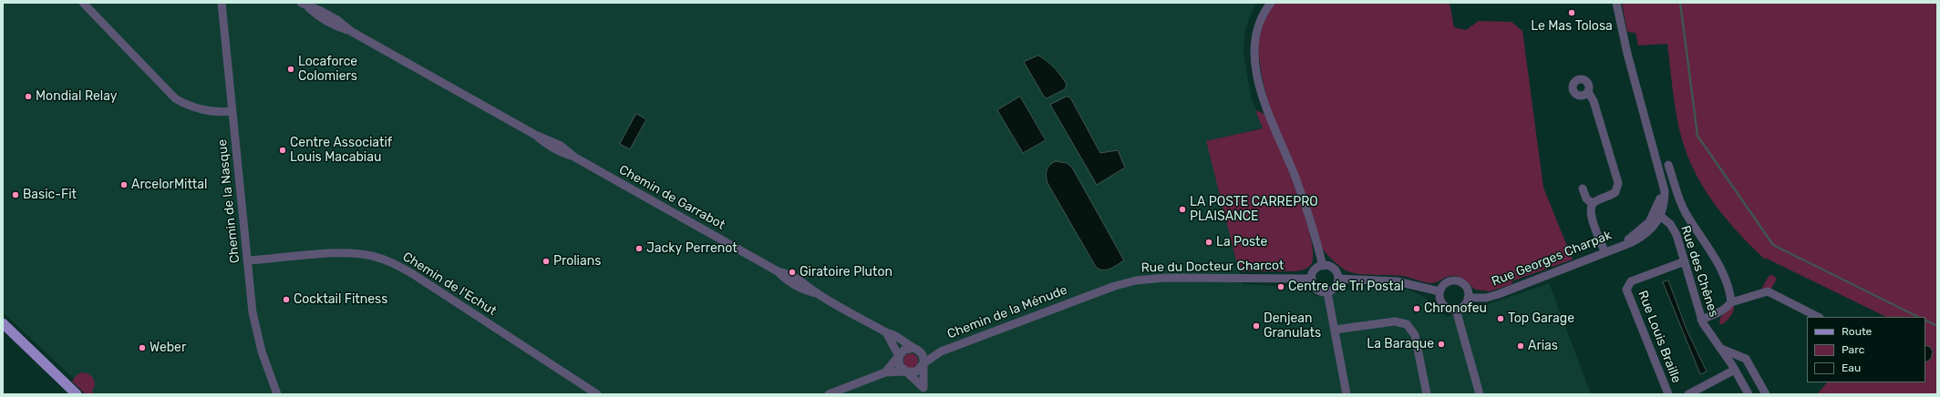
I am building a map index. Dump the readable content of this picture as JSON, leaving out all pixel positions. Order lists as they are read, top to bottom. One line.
{"streets":{"street":["Chemin de Garrabot","Chemin de la Nasque","Rue Georges Charpak","Rue du Docteur Charcot","Rue des Chênes","Chemin de l'Echut","Chemin de la Ménude","Rue Louis Braille"]},"crossings":[["Chemin de Garrabot","Chemin de la Ménude"],["Chemin de la Nasque","Chemin de l'Echut"],["Rue Georges Charpak","Rue des Chênes"],["Rue du Docteur Charcot","Chemin de la Ménude"],["Rue des Chênes","Rue Louis Braille"]],"places":["Le Mas Tolosa","Locaforce Colomiers","Mondial Relay","Centre Associatif Louis Macabiau","ArcelorMittal","Basic-Fit","LA POSTE CARREPRO PLAISANCE","La Poste","Jacky Perrenot","Prolians","Giratoire Pluton","Centre de Tri Postal","Cocktail Fitness","Chronofeu","Top Garage","Denjean Granulats","La Baraque","Arias","Weber"],"legend":["Route","Parc","Eau"]}
